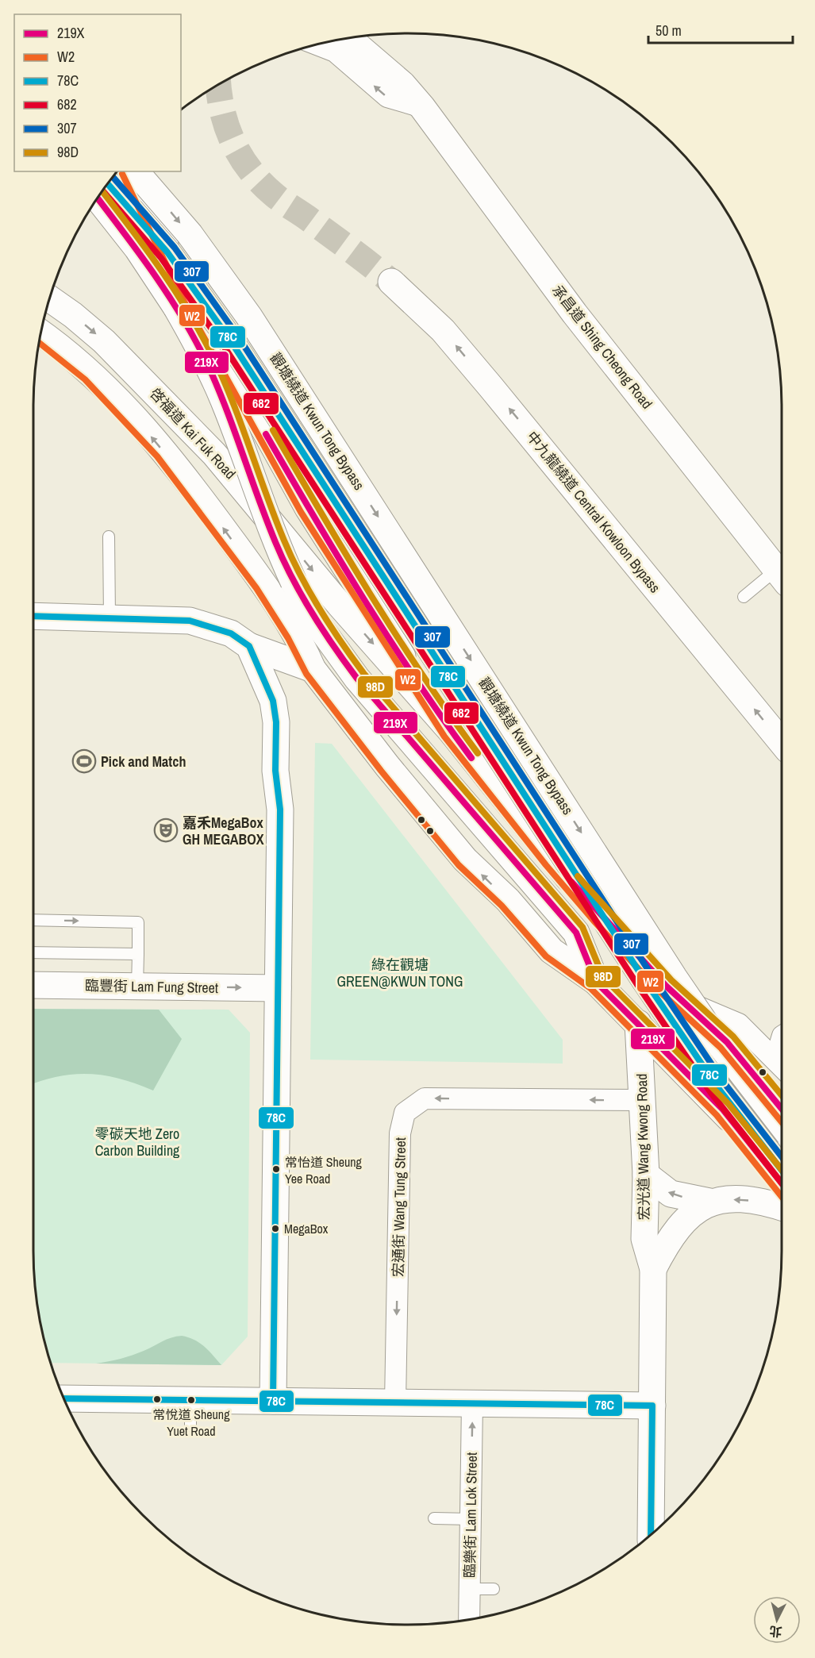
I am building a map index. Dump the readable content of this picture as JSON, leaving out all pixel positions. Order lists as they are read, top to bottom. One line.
{"streets":{"main road":["承昌道 Shing Cheong Road","觀塘繞道 Kwun Tong Bypass","啓福道 Kai Fuk Road","中九龍繞道 Central Kowloon Bypass","臨豐街 Lam Fung Street","宏光道 Wang Kwong Road"],"street":["宏通街 Wang Tung Street","臨樂街 Lam Lok Street"]},"crossings":[["宏光道 Wang Kwong Road","宏通街 Wang Tung Street"]],"one_way":["臨豐街 Lam Fung Street","臨樂街 Lam Lok Street"],"parks":["綠在觀塘 GREEN@KWUN TONG","零碳天地 Zero Carbon Building"],"places":{"sports":["Pick and Match"],"theatre":["嘉禾MegaBox GH MEGABOX"],"other":["常怡道 Sheung Yee Road","MegaBox","常悅道 Sheung Yuet Road"]},"lines":["transit line W2","transit line 307","transit line 78C","transit line 682","transit line 98D","transit line 219X"],"legend":["219X","W2","78C","682","307","98D"],"scale_bar":"50 m","north":"bottom"}
